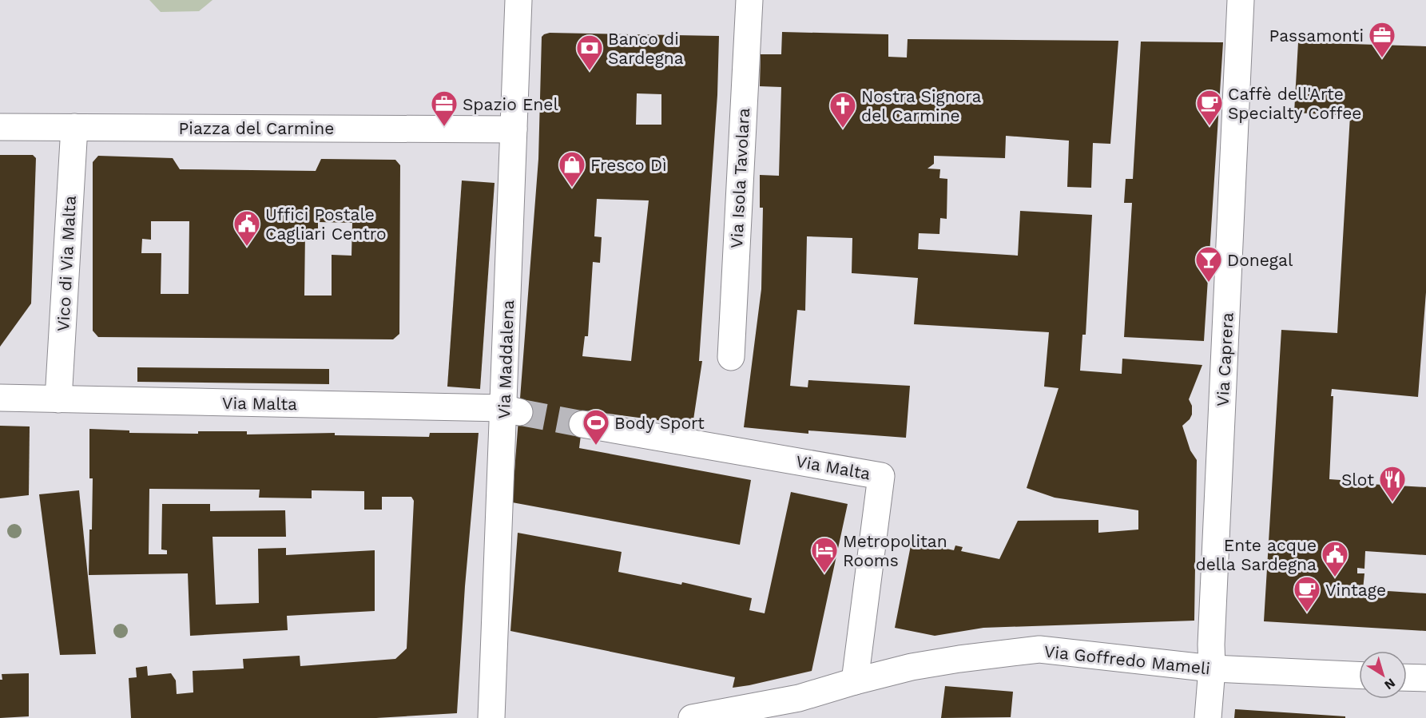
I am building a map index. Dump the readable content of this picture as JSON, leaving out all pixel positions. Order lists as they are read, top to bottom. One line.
{"streets":{"street":["Piazza del Carmine","Via Isola Tavolara","Vico di Via Malta","Via Maddalena","Via Caprera","Via Malta","Via Goffredo Mameli"]},"crossings":[["Piazza del Carmine","Vico di Via Malta"],["Piazza del Carmine","Via Maddalena"],["Vico di Via Malta","Via Malta"],["Via Maddalena","Via Malta"],["Via Caprera","Via Goffredo Mameli"],["Via Malta","Via Goffredo Mameli"]],"places":{"office":["Passamonti","Spazio Enel"],"bank":["Banco di Sardegna"],"cafe":["Caffè dell'Arte Specialty Coffee","Vintage"],"church":["Nostra Signora del Carmine"],"shop":["Fresco Dì"],"public building":["Uffici Postale Cagliari Centro","Ente acque della Sardegna"],"bar":["Donegal"],"sports":["Body Sport"],"restaurant":["Slot"],"hotel":["Metropolitan Rooms"]},"north":"bottom right"}
